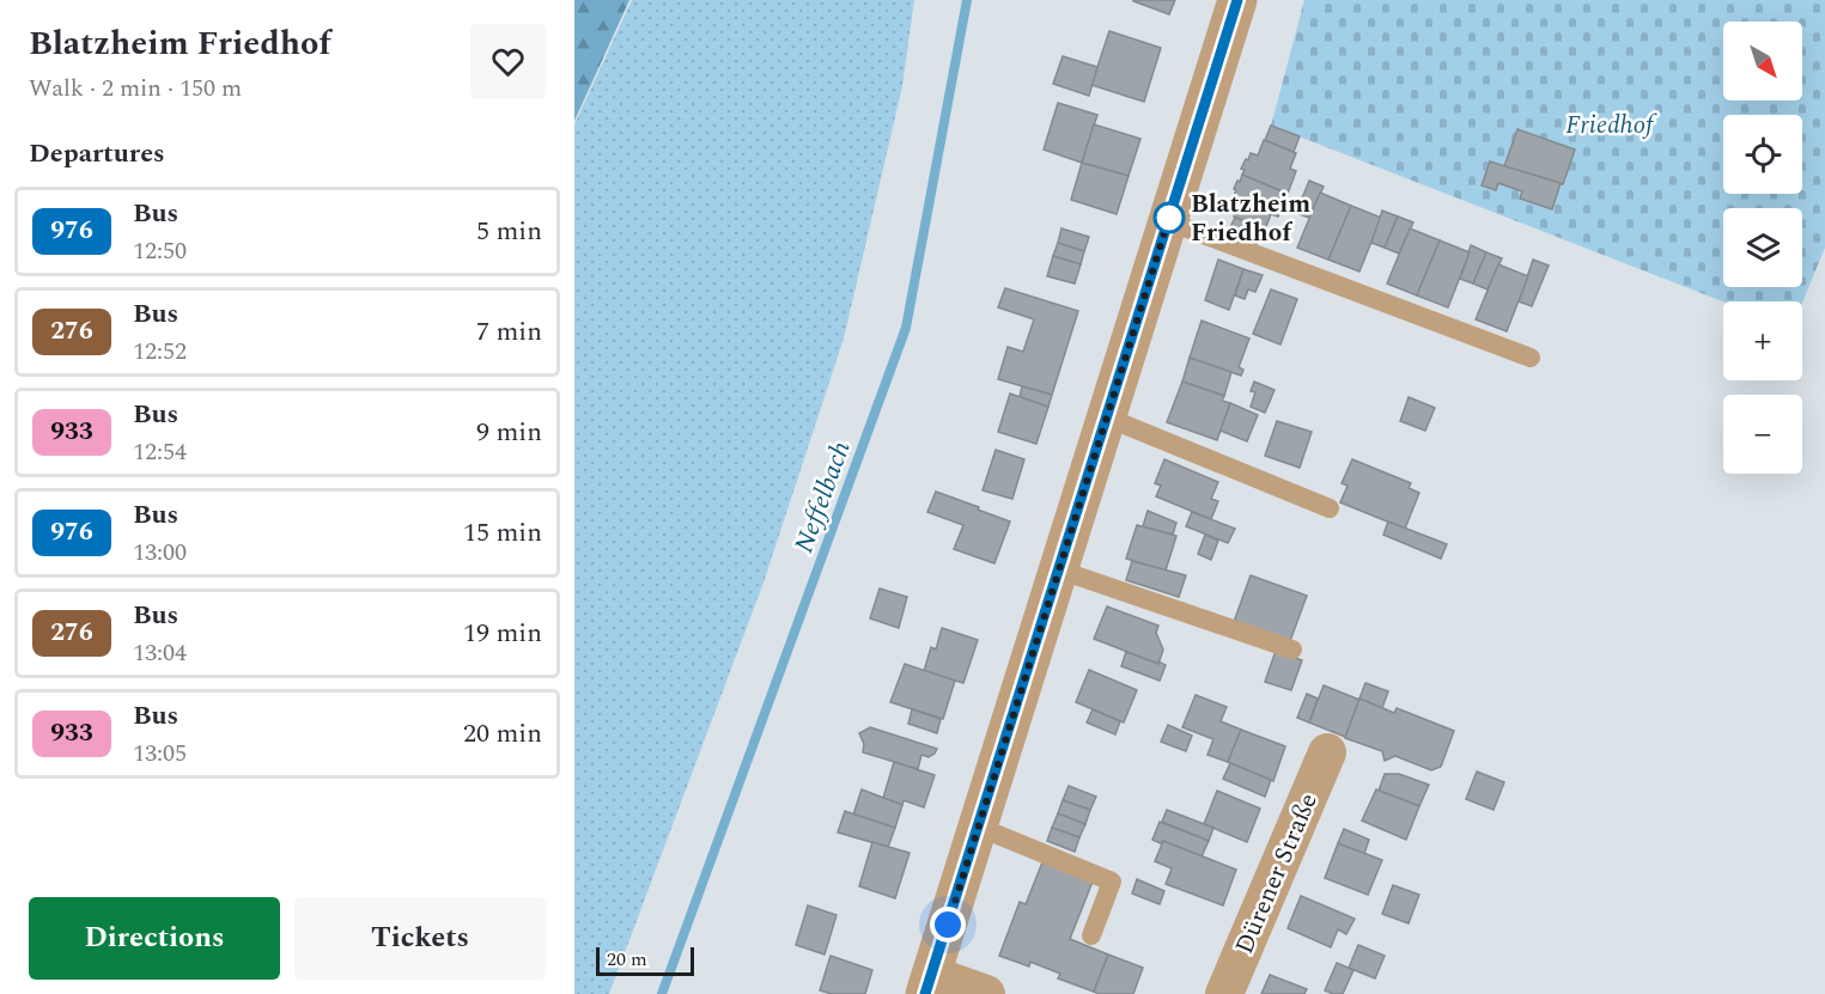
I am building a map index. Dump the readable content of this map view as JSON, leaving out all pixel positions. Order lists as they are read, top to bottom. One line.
{"streets":{"street":["Dürener Straße"]},"water":["Neffelbach"],"parks":["Friedhof"],"places":["Blatzheim Friedhof"],"lines":["bus line 976"],"scale_bar":"20 m","north":"bottom right","page":{"heading":[["Blatzheim Friedhof","Walk · 2 min · 150 m"],"Departures"],"map_buttons":["+","−"],"list":[{"mark":"976","name":"Bus","note":"12:50","value":"5 min"},{"mark":"276","name":"Bus","note":"12:52","value":"7 min"},{"mark":"933","name":"Bus","note":"12:54","value":"9 min"},{"mark":"976","name":"Bus","note":"13:00","value":"15 min"},{"mark":"276","name":"Bus","note":"13:04","value":"19 min"},{"mark":"933","name":"Bus","note":"13:05","value":"20 min"}],"buttons":["Directions","Tickets"],"scale":"20 m"}}
